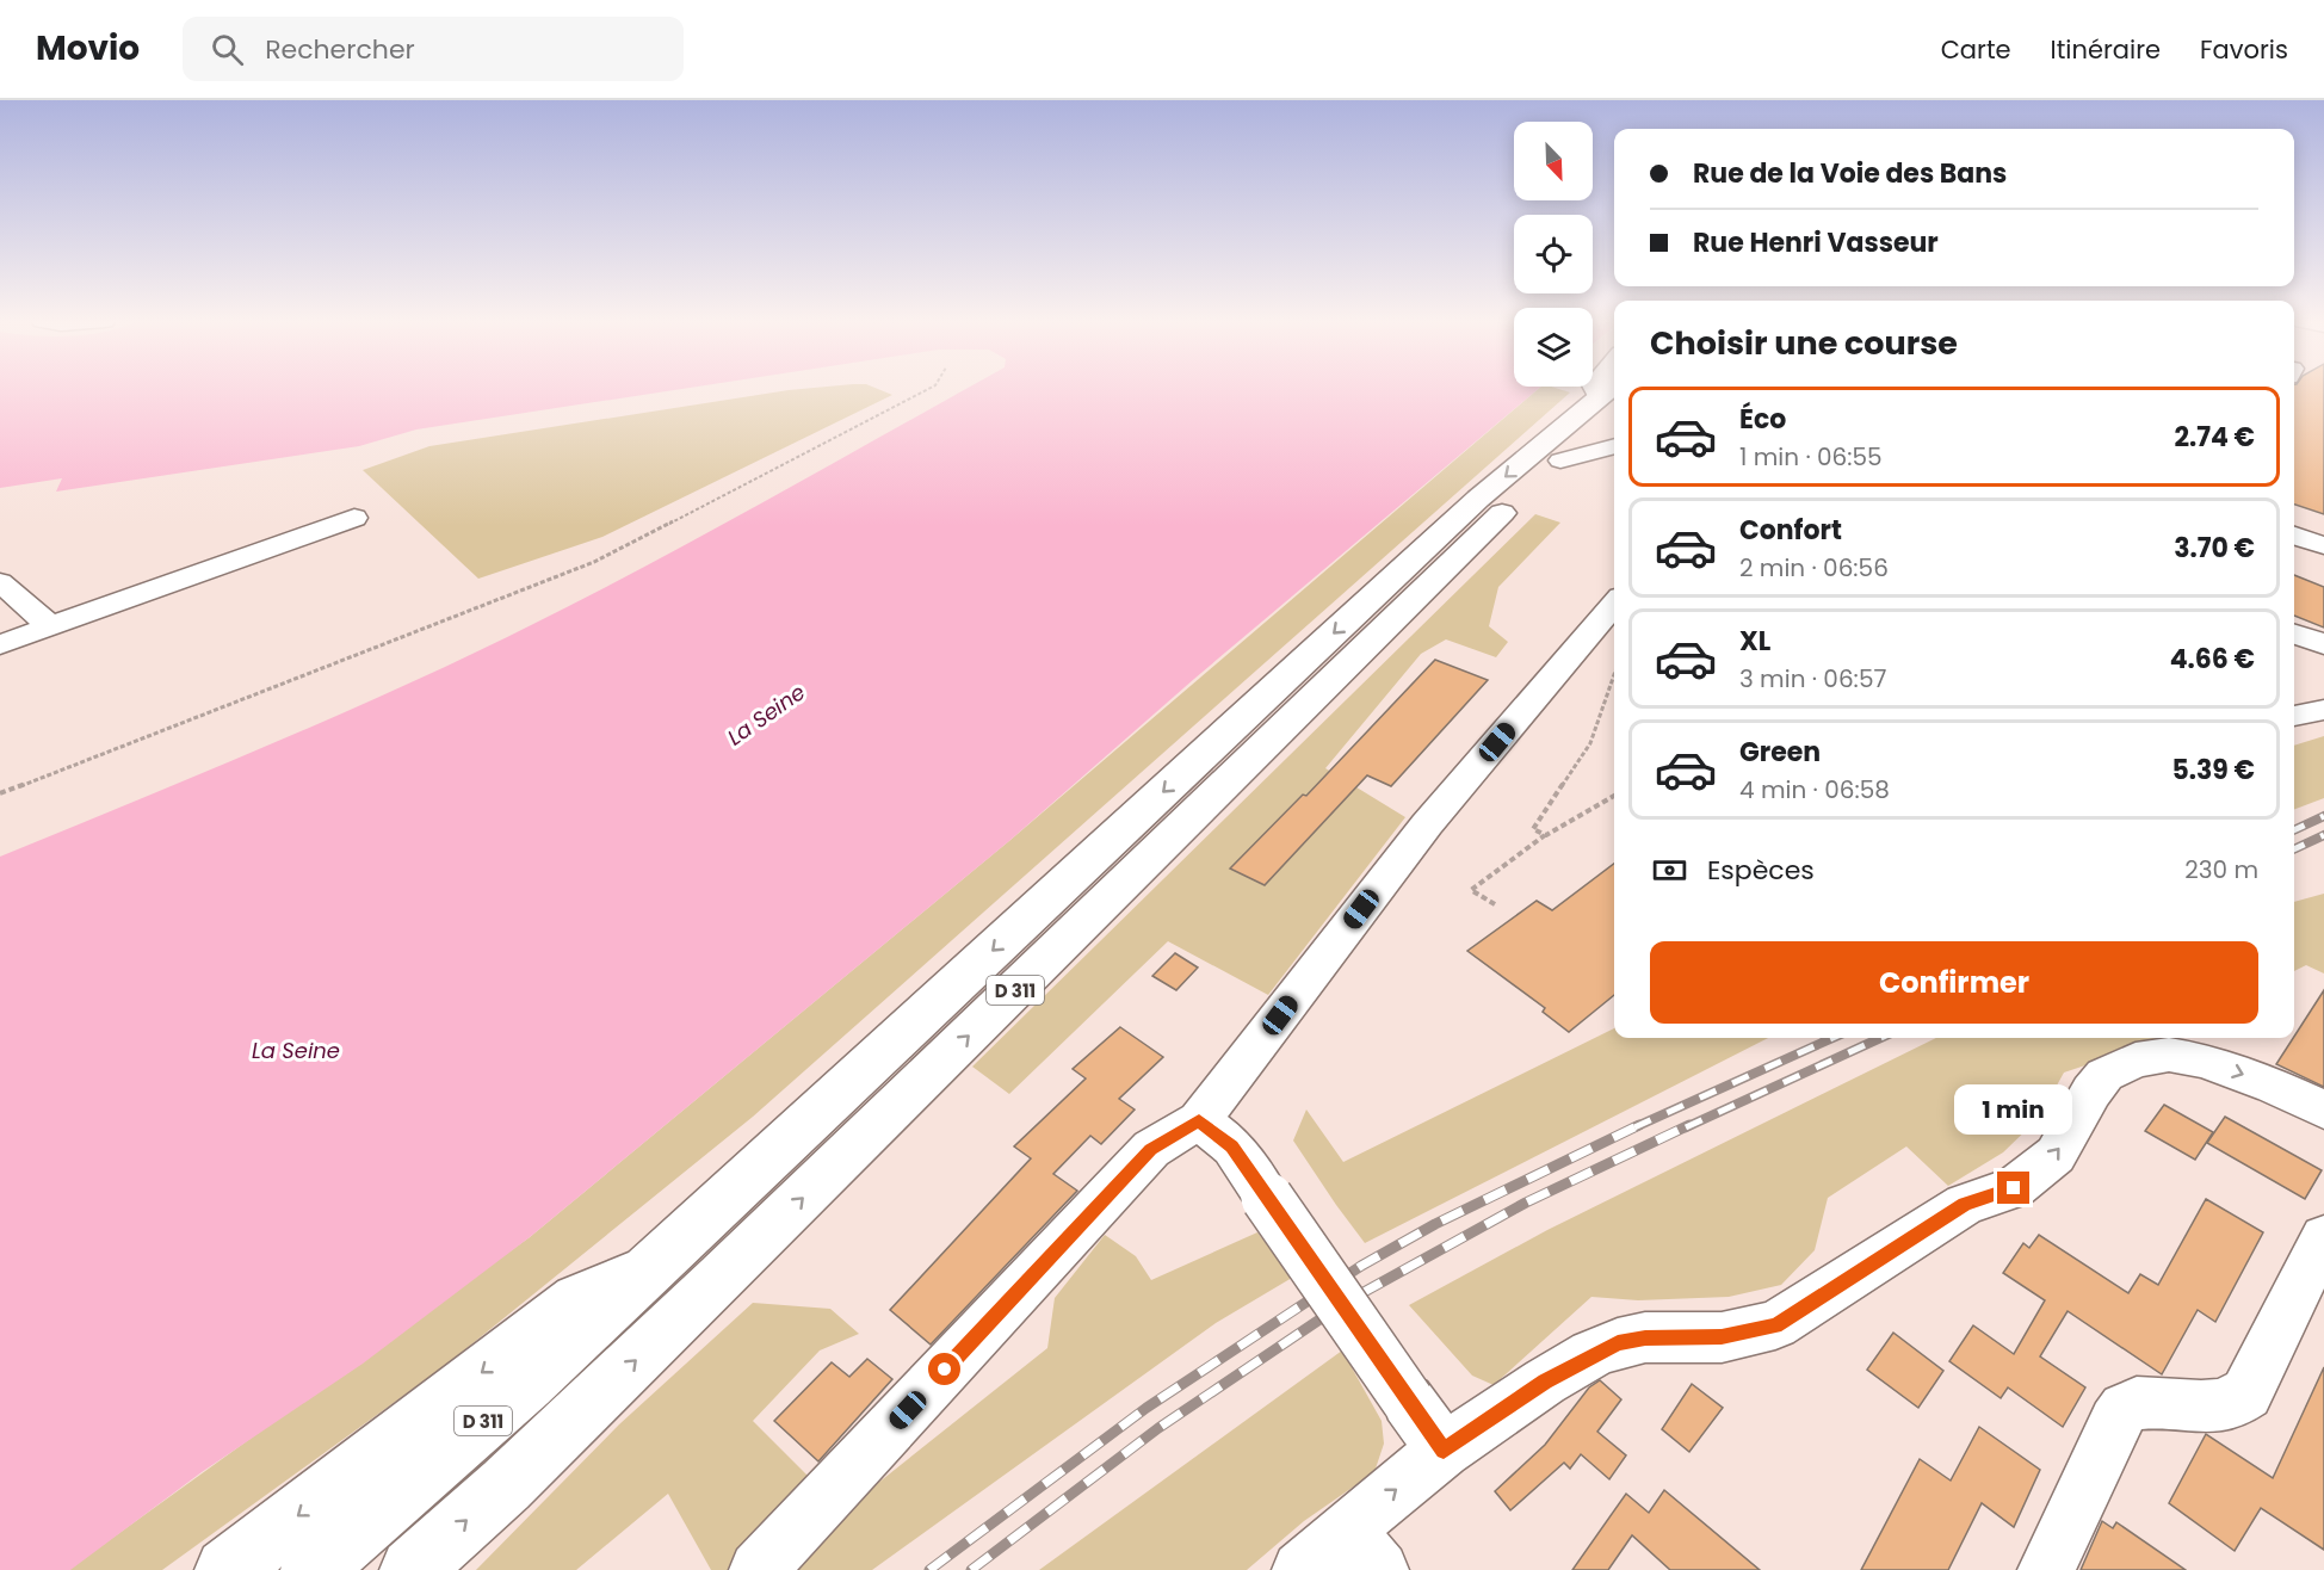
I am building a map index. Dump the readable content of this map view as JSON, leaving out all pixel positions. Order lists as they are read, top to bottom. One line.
{"streets":{"main road":["D 311"]},"water":["La Seine"],"north":"bottom right","page":{"header":"Movio","search":"Rechercher","nav":["Carte","Itinéraire","Favoris"],"banner":["Rue de la Voie des Bans","Rue Henri Vasseur"],"heading":"Choisir une course","list":[{"name":"Éco","note":"1 min · 06:55","value":"2.74 €"},{"name":"Confort","note":"2 min · 06:56","value":"3.70 €"},{"name":"XL","note":"3 min · 06:57","value":"4.66 €"},{"name":"Green","note":"4 min · 06:58","value":"5.39 €"}],"pay":["Espèces","230 m"],"buttons":"Confirmer","bubble":"1 min"}}
